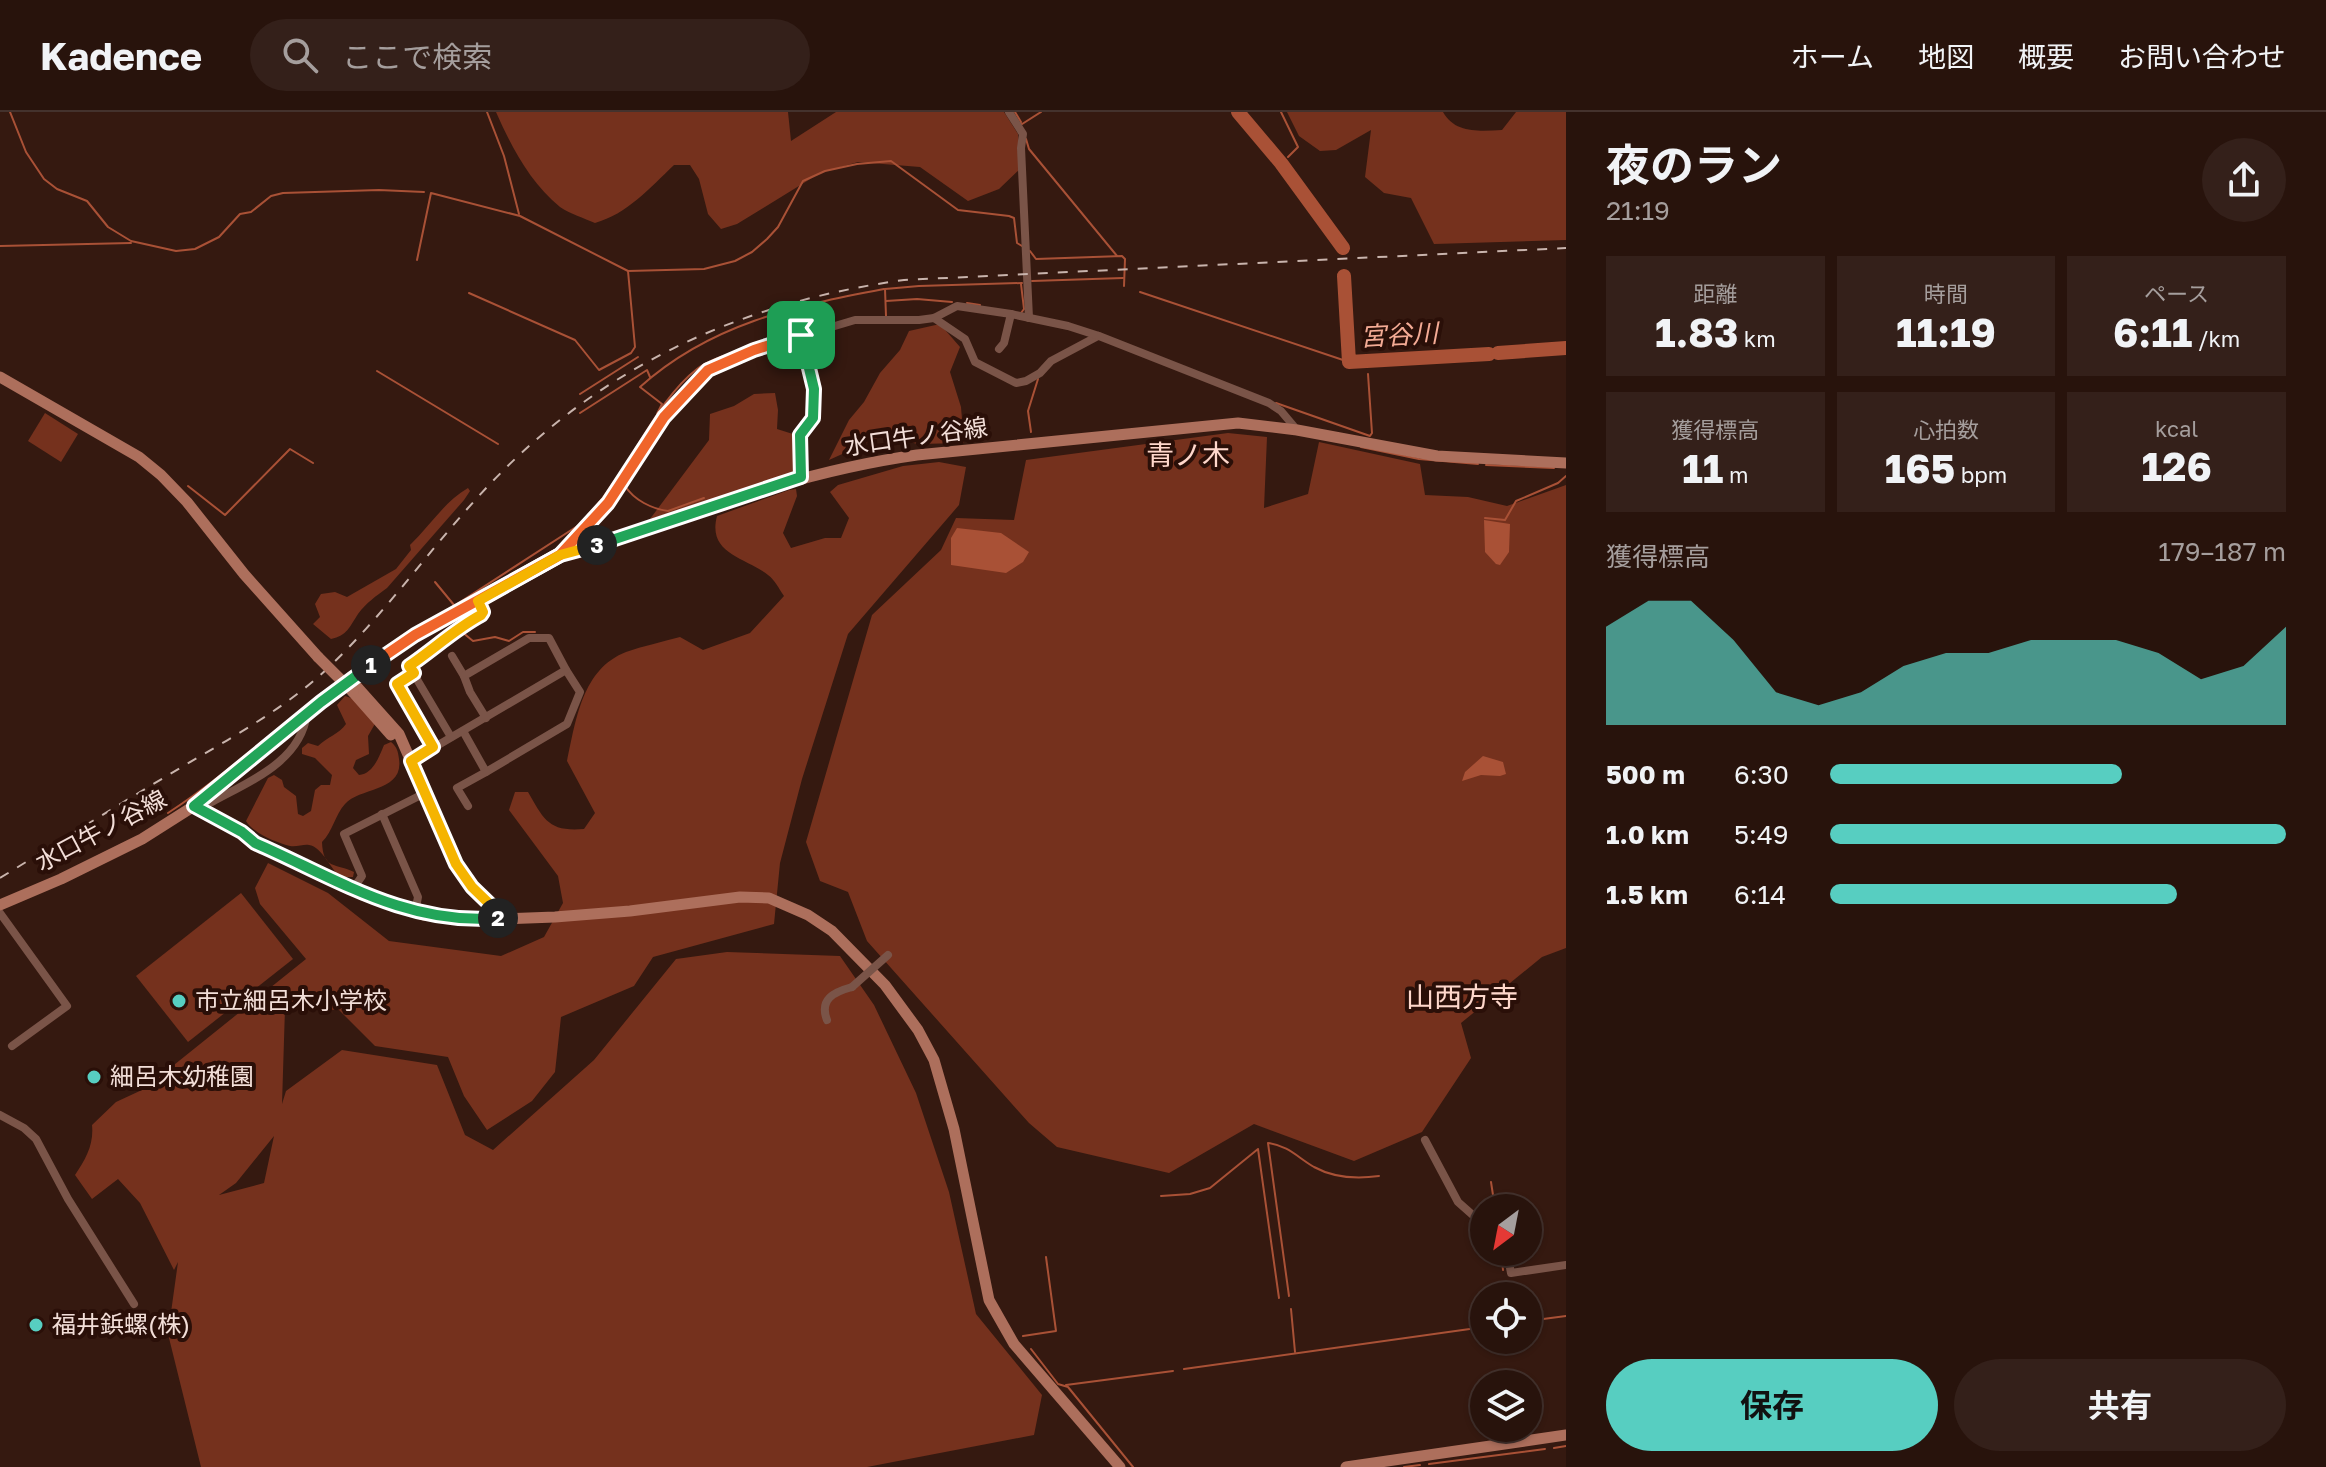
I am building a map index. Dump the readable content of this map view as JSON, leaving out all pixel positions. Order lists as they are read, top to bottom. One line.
{"streets":{"street":["水口牛ノ谷線"]},"districts":["青ノ木","山西方寺"],"water":["宮谷川"],"places":["市立細呂木小学校","細呂木幼稚園","福井鋲螺(株)"],"north":"bottom left","page":{"header":"Kadence","search":"ここで検索","nav":["ホーム","地図","概要","お問い合わせ"],"heading":["夜のラン","21:19"],"stats":[["距離","1.83 km"],["時間","11:19"],["ペース","6:11 /km"],["獲得標高","11 m"],["心拍数","165 bpm"],["kcal","126"]],"chart":["獲得標高","179–187 m"],"pins":["3","1","2"],"list":[{"name":"500 m","note":"6:30"},{"name":"1.0 km","note":"5:49"},{"name":"1.5 km","note":"6:14"}],"buttons":["保存","共有"]}}
